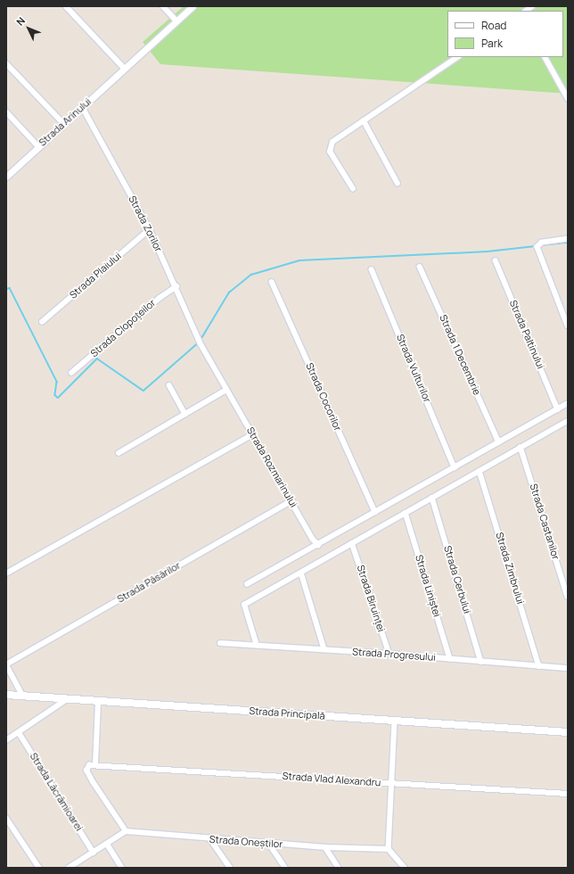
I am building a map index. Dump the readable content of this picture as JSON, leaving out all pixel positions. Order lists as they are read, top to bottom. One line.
{"streets":{"main road":["Strada Principală"],"street":["Strada Arinului","Strada Zorilor","Strada Plaiului","Strada Clopoțeilor","Strada Paltinului","Strada 1 Decembrie","Strada Vulturilor","Strada Cocorilor","Strada Rozmarinului","Strada Castanilor","Strada Zimbrului","Strada Cerbului","Strada Păsărilor","Strada Liniștei","Strada Biruinței","Strada Progresului","Strada Vlad Alexandru","Strada Lăcrămioarei","Strada Oneștilor"]},"crossings":[["Strada Arinului","Strada Zorilor"],["Strada Zorilor","Strada Plaiului"],["Strada Zorilor","Strada Clopoțeilor"],["Strada Zorilor","Strada Rozmarinului"],["Strada Rozmarinului","Strada Păsărilor"],["Strada Zimbrului","Strada Progresului"],["Strada Cerbului","Strada Progresului"],["Strada Liniștei","Strada Progresului"],["Strada Biruinței","Strada Progresului"]],"legend":["Road","Park"],"north":"top left"}
